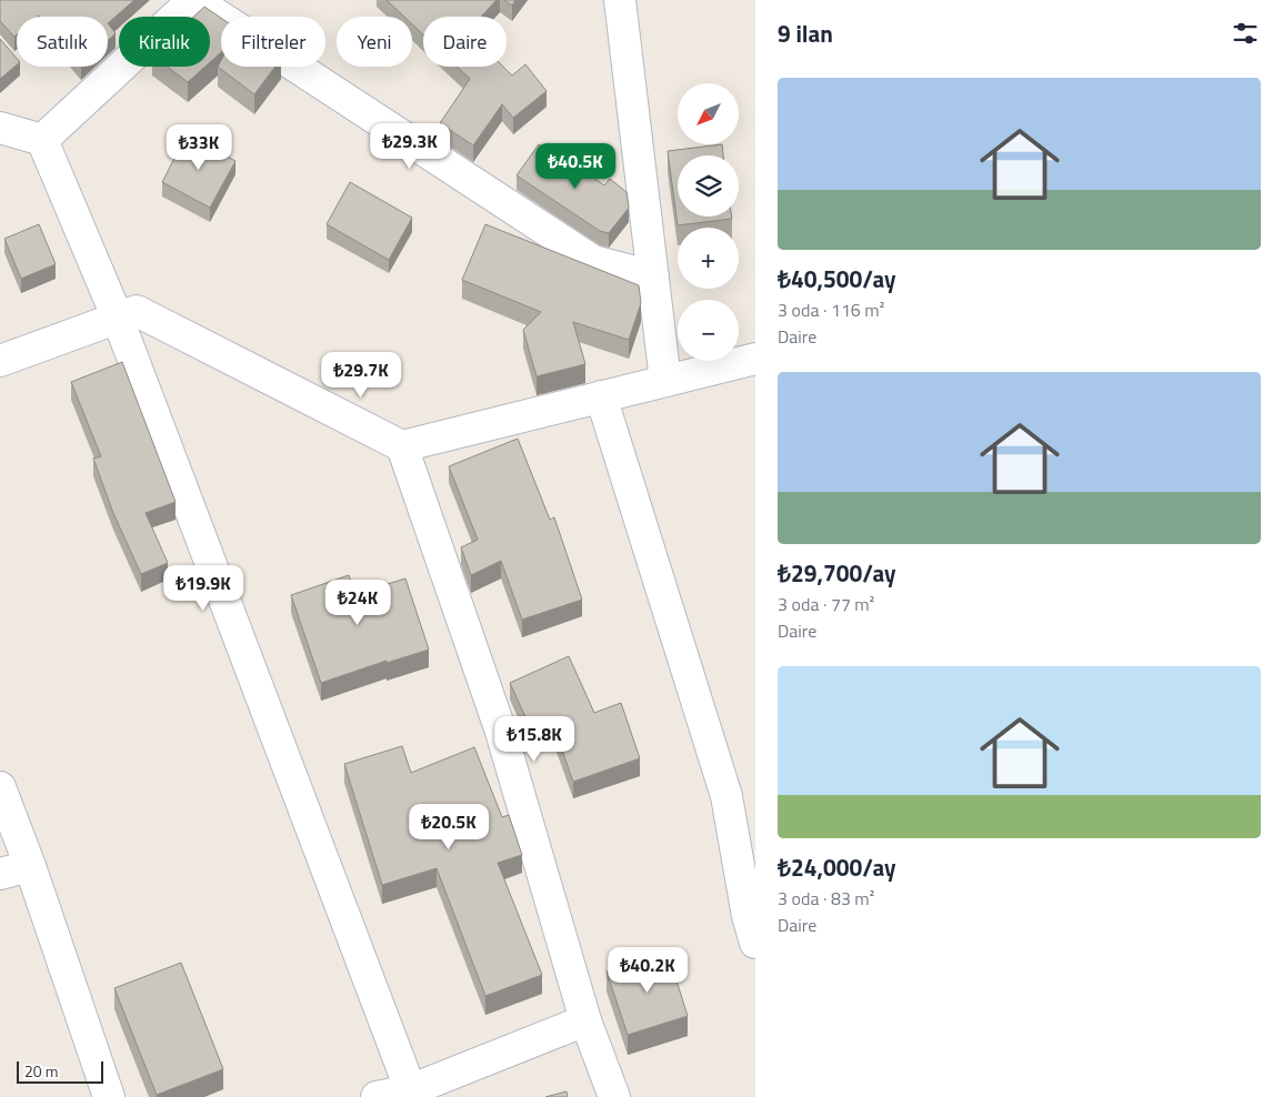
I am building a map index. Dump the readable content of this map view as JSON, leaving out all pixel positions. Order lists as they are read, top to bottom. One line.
{"scale_bar":"20 m","north":"bottom left","page":{"heading":"9 ilan","chip":["Satılık","Kiralık","Filtreler","Yeni","Daire"],"list":[{"name":"₺40,500/ay","note":"3 oda · 116 m² · Daire"},{"name":"₺29,700/ay","note":"3 oda · 77 m² · Daire"},{"name":"₺24,000/ay","note":"3 oda · 83 m² · Daire"}],"map_buttons":["+","−"],"price":["₺29.3K","₺33K","₺40.5K","₺29.7K","₺19.9K","₺24K","₺15.8K","₺20.5K","₺40.2K"],"scale":"20 m"}}
